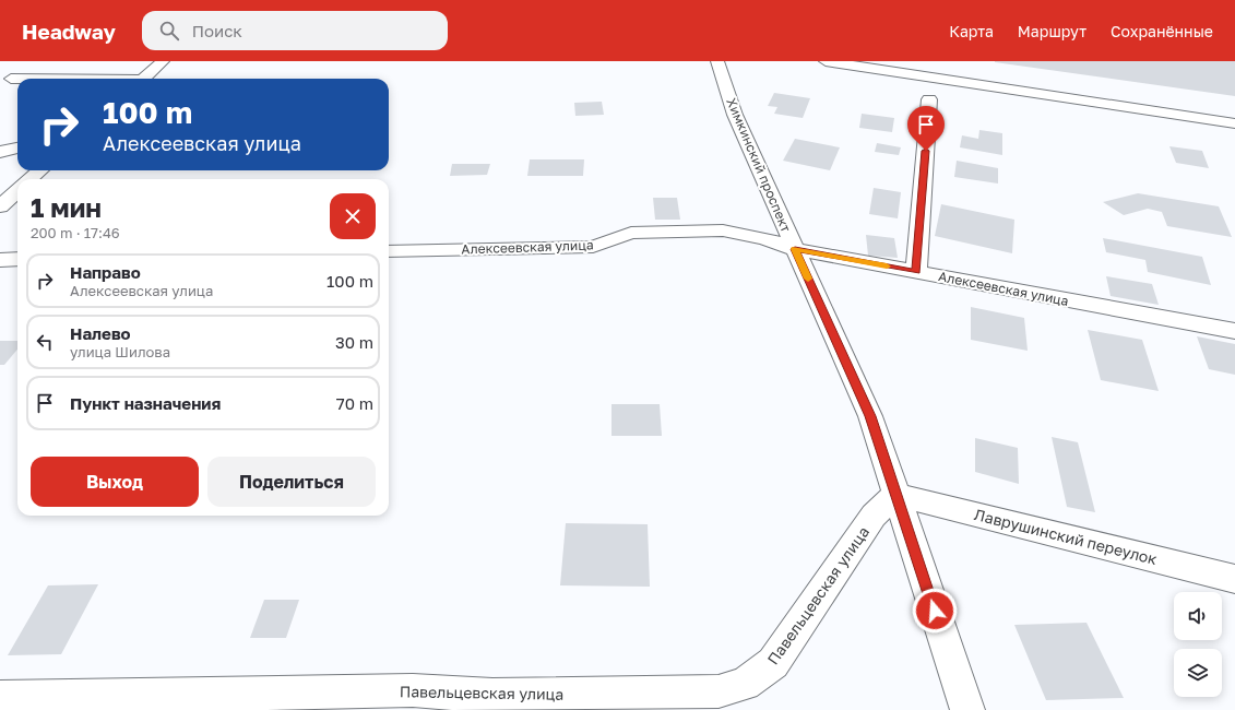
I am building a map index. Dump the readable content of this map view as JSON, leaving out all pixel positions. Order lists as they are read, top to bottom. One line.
{"streets":{"street":["Химкинский проспект","Алексеевская улица","Лаврушинский переулок","Павельцевская улица"]},"crossings":[["Химкинский проспект","Алексеевская улица"],["Химкинский проспект","Лаврушинский переулок"],["Химкинский проспект","Павельцевская улица"],["Лаврушинский переулок","Павельцевская улица"]],"page":{"header":"Headway","search":"Поиск","nav":["Карта","Маршрут","Сохранённые"],"turn":["100 m","Алексеевская улица"],"heading":["1 мин","200 m · 17:46"],"list":[{"name":"Направо","note":"Алексеевская улица","value":"100 m"},{"name":"Налево","note":"улица Шилова","value":"30 m"},{"name":"Пункт назначения","value":"70 m"}],"buttons":["Выход","Поделиться"]}}
